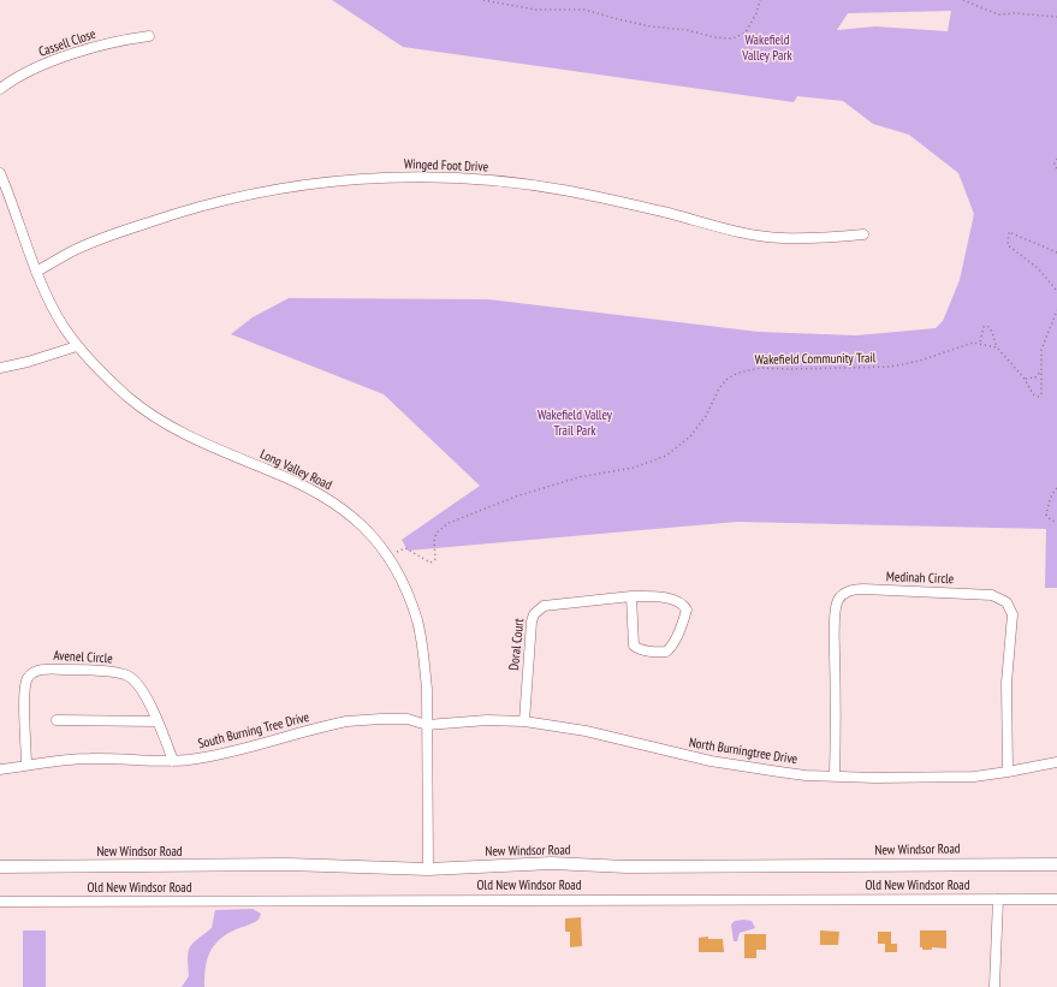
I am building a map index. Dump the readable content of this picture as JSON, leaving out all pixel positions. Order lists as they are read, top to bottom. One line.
{"streets":{"main road":["New Windsor Road"],"street":["Cassell Close","Winged Foot Drive","Long Valley Road","Medinah Circle","Doral Court","Avenel Circle","South Burning Tree Drive","North Burningtree Drive","Old New Windsor Road"],"path":["Wakefield Community Trail"]},"crossings":[["Winged Foot Drive","Long Valley Road"],["Wakefield Community Trail","Long Valley Road"],["Long Valley Road","South Burning Tree Drive"],["Long Valley Road","North Burningtree Drive"],["Long Valley Road","New Windsor Road"],["Medinah Circle","North Burningtree Drive"],["Doral Court","North Burningtree Drive"],["Avenel Circle","South Burning Tree Drive"],["South Burning Tree Drive","North Burningtree Drive"]],"parks":["Wakefield Valley Park","Wakefield Valley Trail Park"]}
